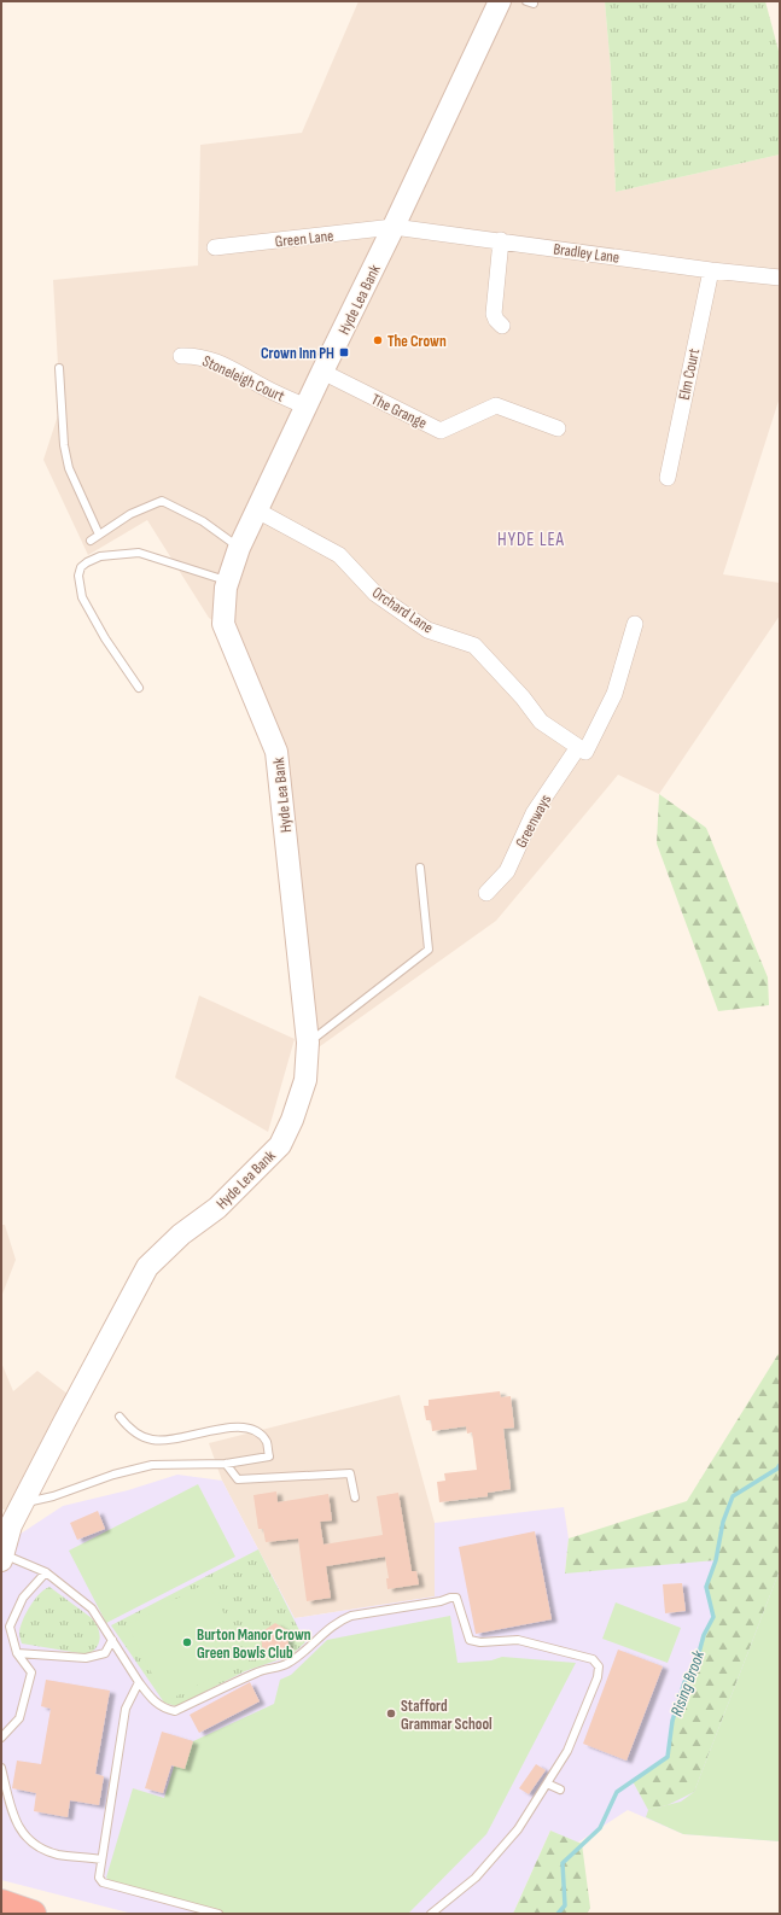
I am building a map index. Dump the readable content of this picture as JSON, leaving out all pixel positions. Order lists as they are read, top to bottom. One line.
{"streets":{"street":["Green Lane","Bradley Lane","Hyde Lea Bank","Elm Court","Stoneleigh Court","The Grange","Orchard Lane","Greenways"]},"crossings":[["Green Lane","Bradley Lane"],["Green Lane","Hyde Lea Bank"],["Bradley Lane","Hyde Lea Bank"],["Bradley Lane","Elm Court"],["Hyde Lea Bank","Stoneleigh Court"],["Hyde Lea Bank","The Grange"],["Hyde Lea Bank","Orchard Lane"],["Orchard Lane","Greenways"]],"districts":["HYDE LEA"],"water":["Rising Brook"],"places":{"other":["The Crown","Burton Manor Crown Green Bowls Club","Stafford Grammar School"],"transit":["Crown Inn PH"]}}
